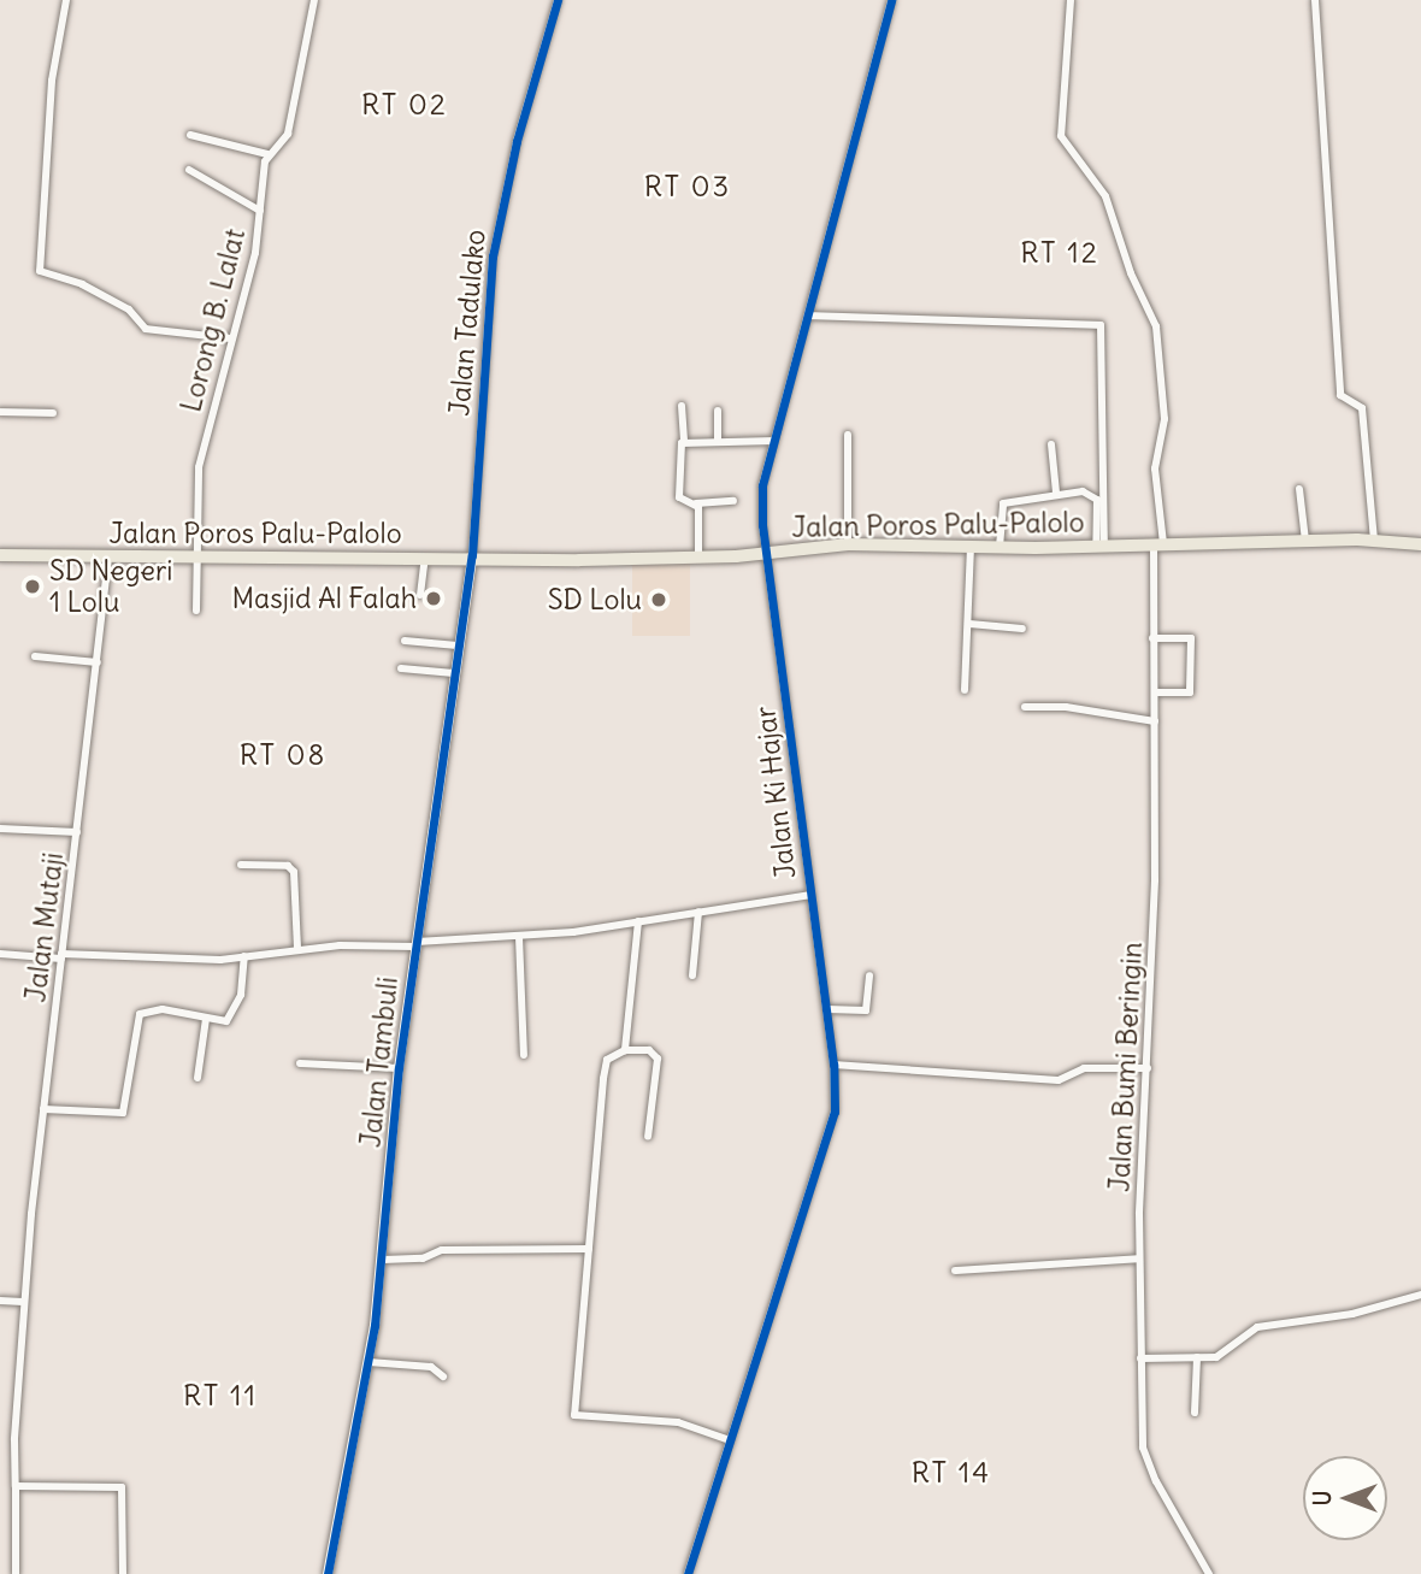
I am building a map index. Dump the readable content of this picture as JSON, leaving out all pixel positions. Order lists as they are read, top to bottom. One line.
{"streets":{"main road":["Jalan Poros Palu-Palolo"],"street":["Lorong B. Lalat","Jalan Tadulako","Jalan Ki Hajar","Jalan Mutaji","Jalan Tambuli","Jalan Bumi Beringin"]},"crossings":[["Lorong B. Lalat","Jalan Poros Palu-Palolo"],["Jalan Tadulako","Jalan Poros Palu-Palolo"],["Jalan Tadulako","Jalan Tambuli"],["Jalan Poros Palu-Palolo","Jalan Ki Hajar"],["Jalan Poros Palu-Palolo","Jalan Mutaji"],["Jalan Poros Palu-Palolo","Jalan Tambuli"],["Jalan Poros Palu-Palolo","Jalan Bumi Beringin"]],"districts":["RT 02","RT 03","RT 12","RT 08","RT 11","RT 14"],"places":["SD Negeri 1 Lolu","Masjid Al Falah","SD Lolu"],"north":"left"}
